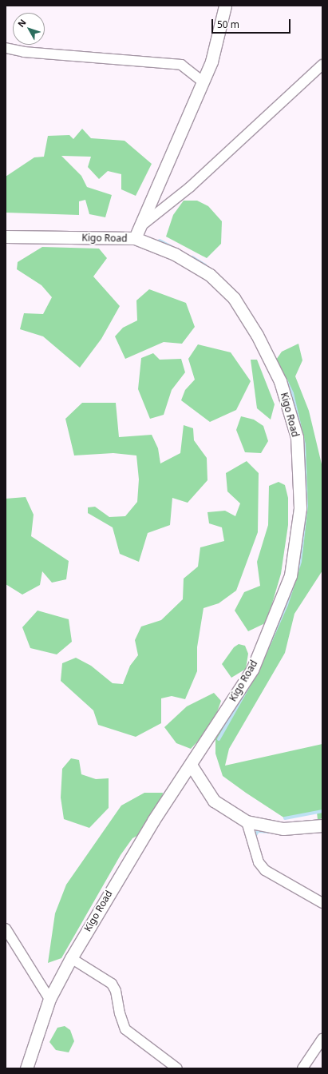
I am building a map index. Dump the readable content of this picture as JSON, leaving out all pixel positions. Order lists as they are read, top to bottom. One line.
{"streets":{"street":["Kigo Road"]},"scale_bar":"50 m","north":"top left"}
